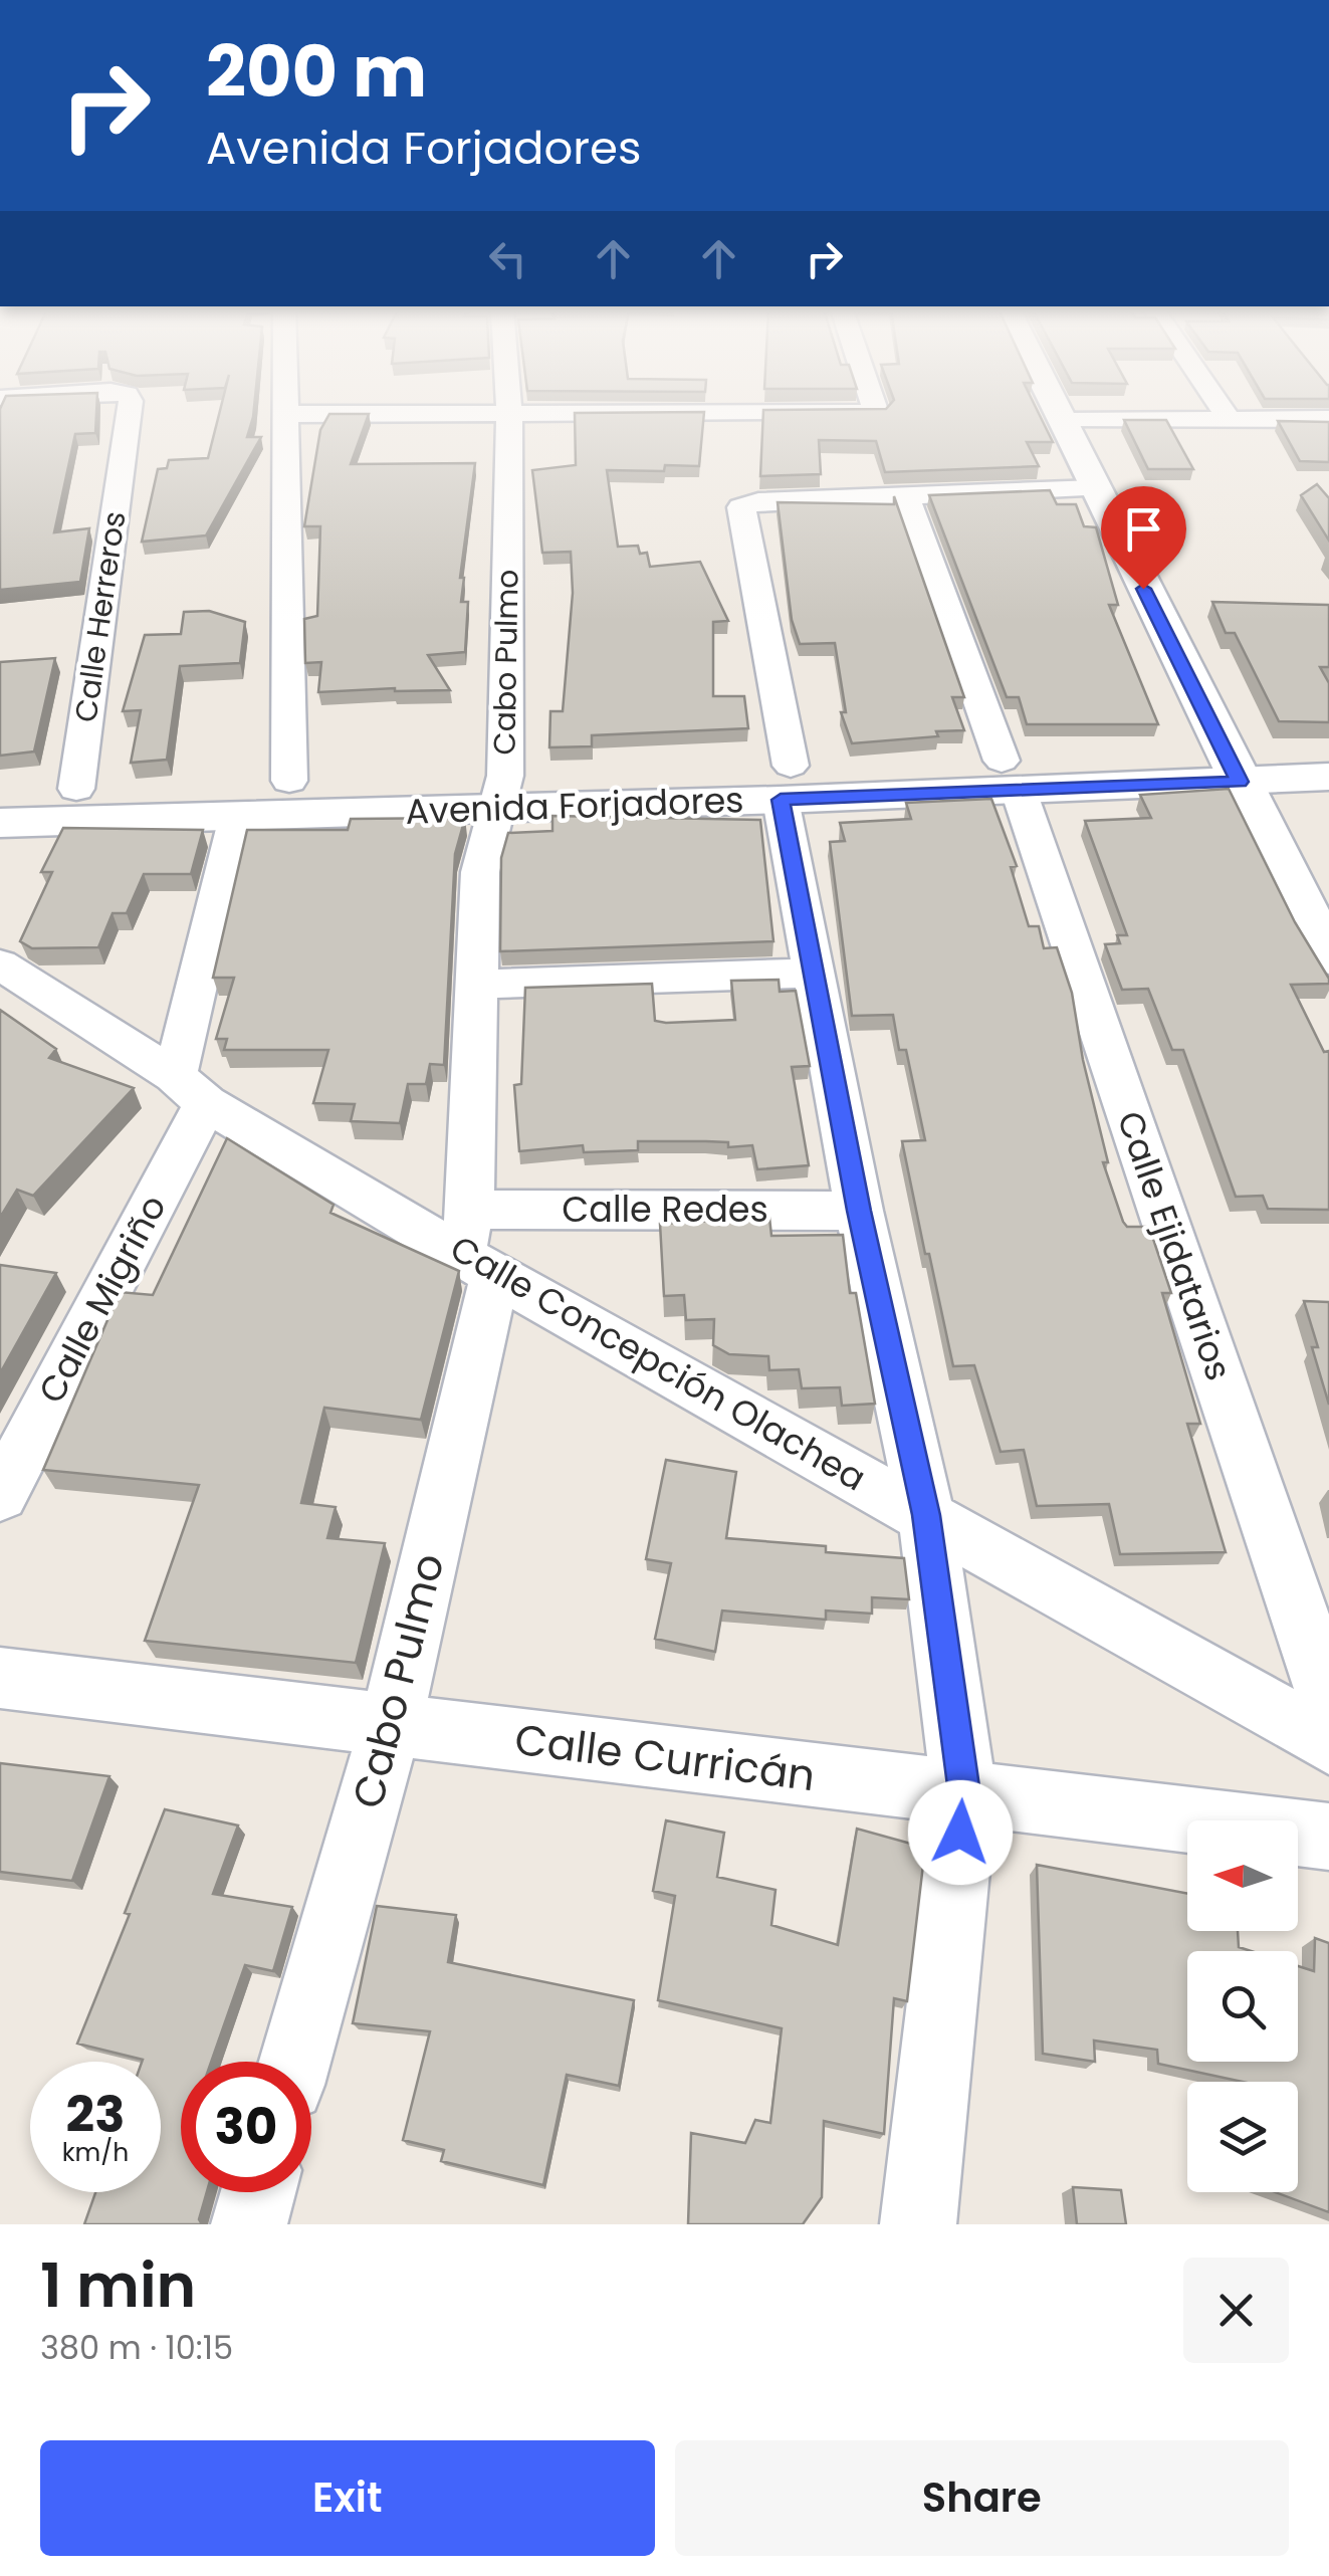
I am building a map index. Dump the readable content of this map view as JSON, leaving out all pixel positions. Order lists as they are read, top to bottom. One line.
{"streets":{"main road":["Avenida Forjadores"],"street":["Calle Herreros","Cabo Pulmo","Calle Redes","Calle Ejidatarios","Calle Migriño","Calle Concepción Olachea","Calle Curricán"]},"crossings":[["Calle Herreros","Avenida Forjadores"],["Cabo Pulmo","Avenida Forjadores"],["Cabo Pulmo","Calle Redes"],["Cabo Pulmo","Calle Concepción Olachea"],["Cabo Pulmo","Calle Curricán"],["Avenida Forjadores","Calle Ejidatarios"],["Avenida Forjadores","Calle Migriño"],["Calle Redes","Calle Concepción Olachea"],["Calle Migriño","Calle Concepción Olachea"]],"north":"left","page":{"turn":["200 m","Avenida Forjadores"],"speed":"23 km/h","limit":"30","heading":["1 min","380 m · 10:15"],"buttons":["Exit","Share"]}}
